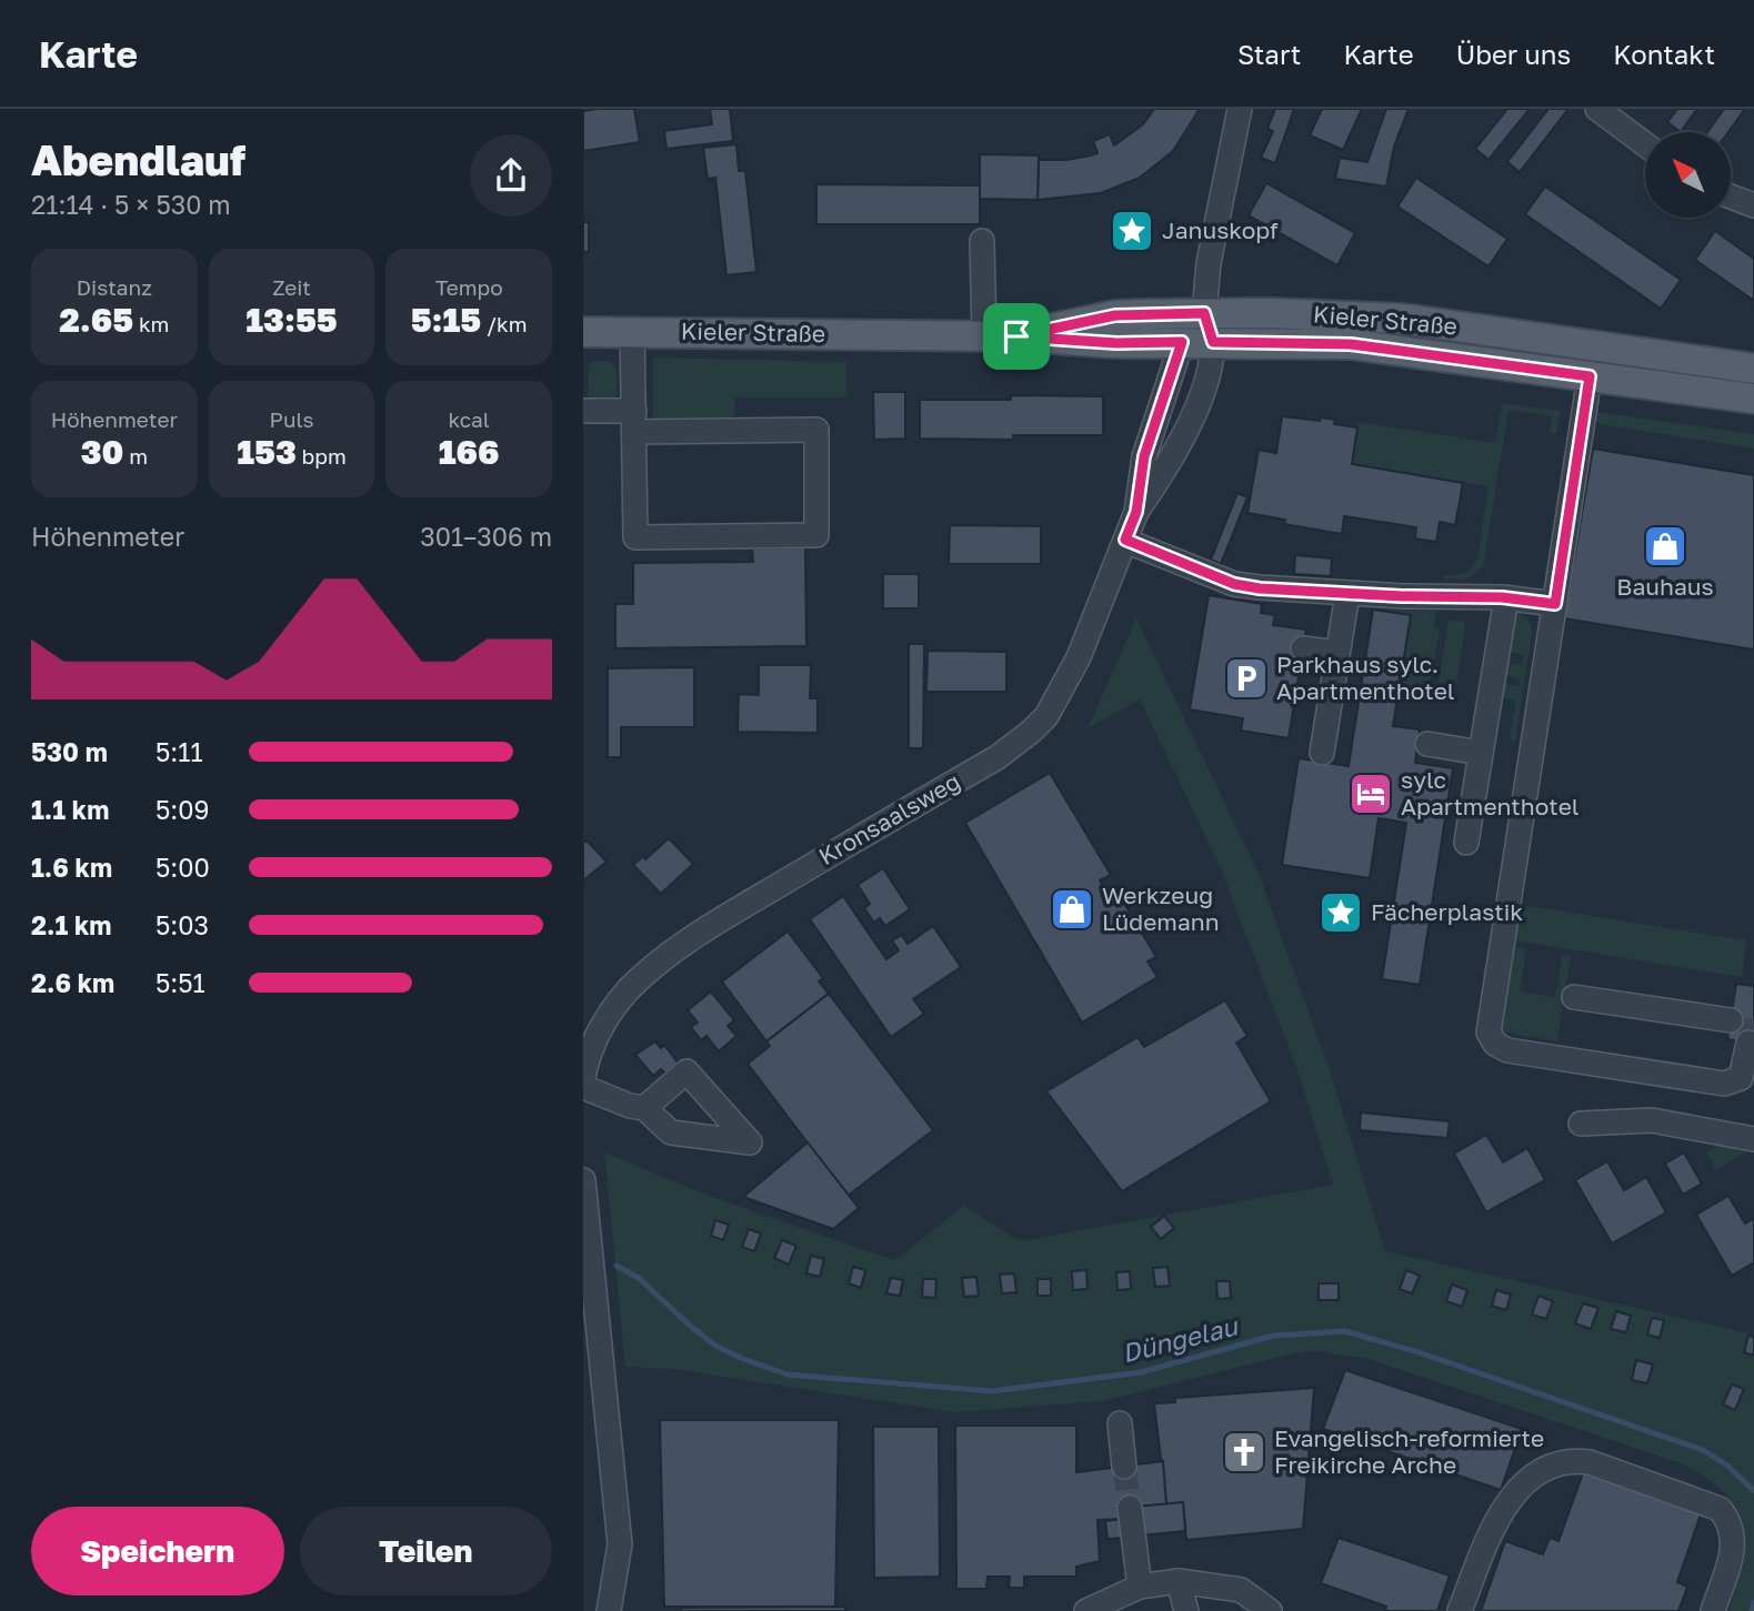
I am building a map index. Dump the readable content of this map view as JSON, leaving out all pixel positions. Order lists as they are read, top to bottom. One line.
{"streets":{"main road":["Kieler Straße"],"street":["Kronsaalsweg"]},"crossings":[["Kieler Straße","Kronsaalsweg"]],"water":["Düngelau"],"places":{"place":["Januskopf","Fächerplastik"],"shop":["Bauhaus","Werkzeug Lüdemann"],"parking":["Parkhaus sylc. Apartmenthotel"],"hotel":["sylc Apartmenthotel"],"church":["Evangelisch-reformierte Freikirche Arche"]},"north":"top left","page":{"header":"Karte","nav":["Start","Karte","Über uns","Kontakt"],"heading":["Abendlauf","21:14 · 5 × 530 m"],"stats":[["Distanz","2.65 km"],["Zeit","13:55"],["Tempo","5:15 /km"],["Höhenmeter","30 m"],["Puls","153 bpm"],["kcal","166"]],"chart":["Höhenmeter","301–306 m"],"list":[{"name":"530 m","note":"5:11"},{"name":"1.1 km","note":"5:09"},{"name":"1.6 km","note":"5:00"},{"name":"2.1 km","note":"5:03"},{"name":"2.6 km","note":"5:51"}],"buttons":["Speichern","Teilen"]}}
